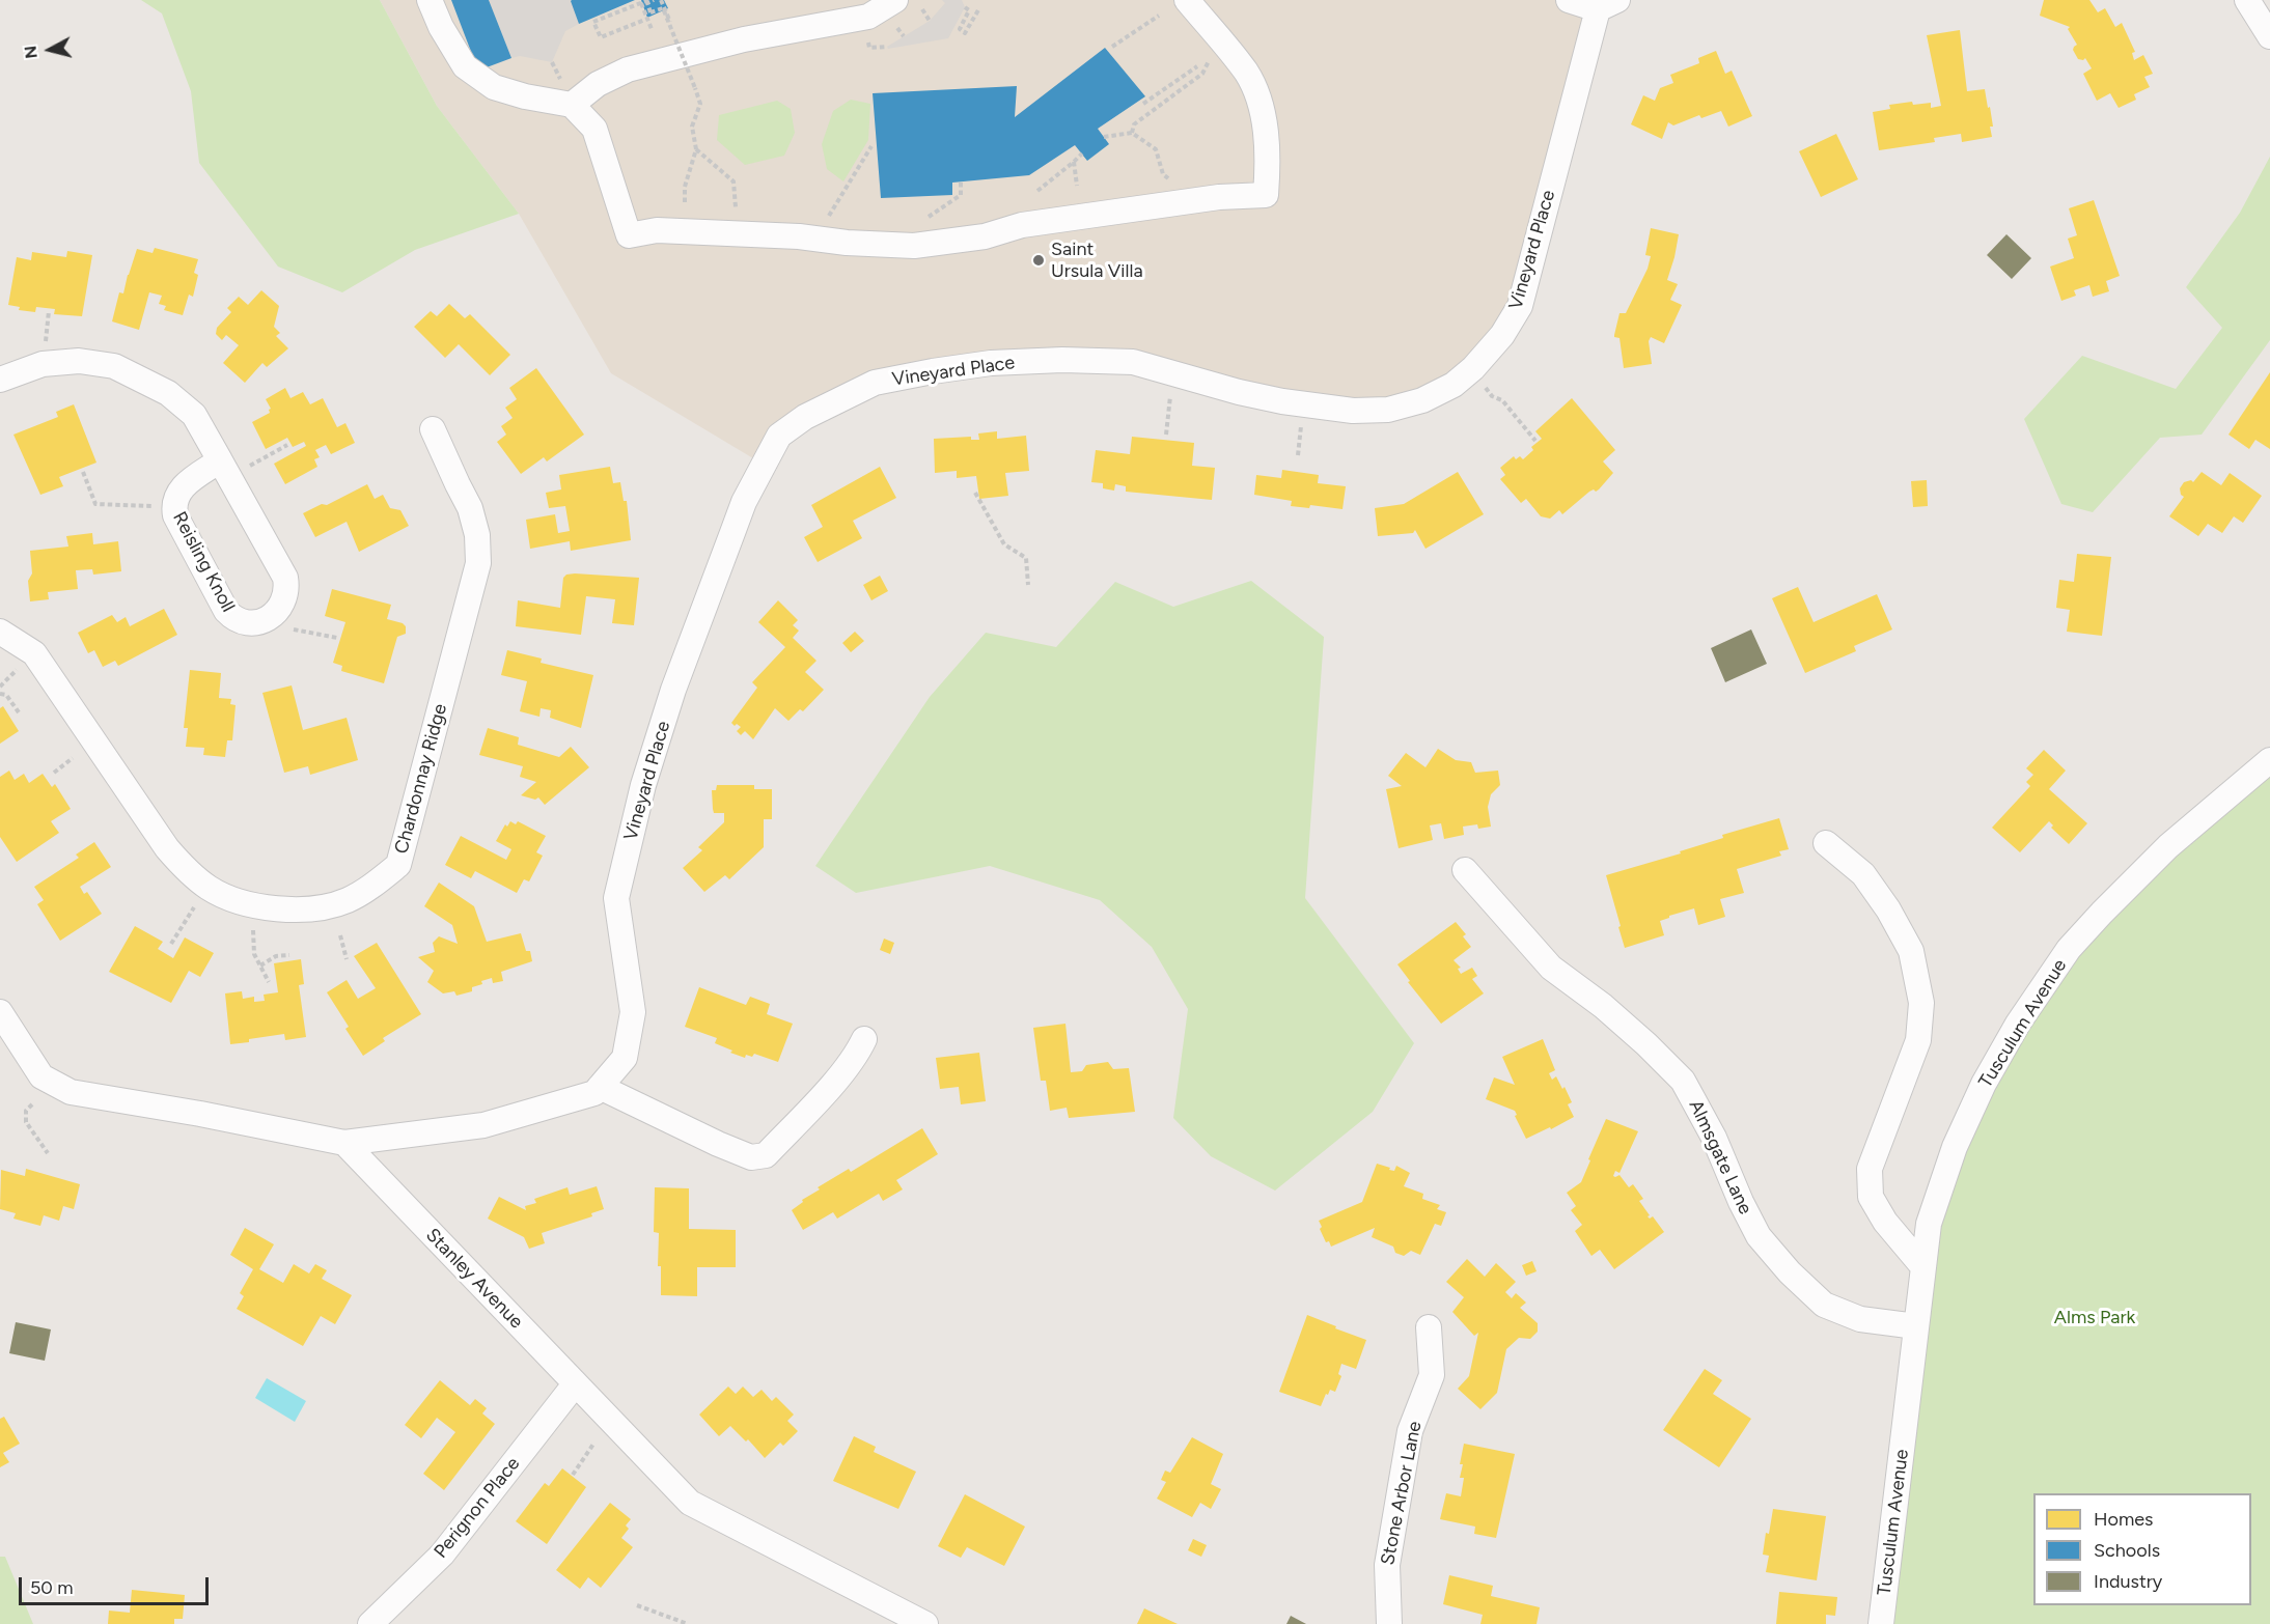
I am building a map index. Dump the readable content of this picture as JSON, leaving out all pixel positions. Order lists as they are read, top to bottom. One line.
{"streets":{"street":["Vineyard Place","Reisling Knoll","Chardonnay Ridge","Tusculum Avenue","Almsgate Lane","Stanley Avenue","Stone Arbor Lane","Perignon Place"]},"crossings":[["Vineyard Place","Stanley Avenue"],["Tusculum Avenue","Almsgate Lane"],["Stanley Avenue","Perignon Place"]],"parks":["Alms Park"],"places":["Saint Ursula Villa"],"legend":["Homes","Schools","Industry"],"scale_bar":"50 m","north":"left"}
